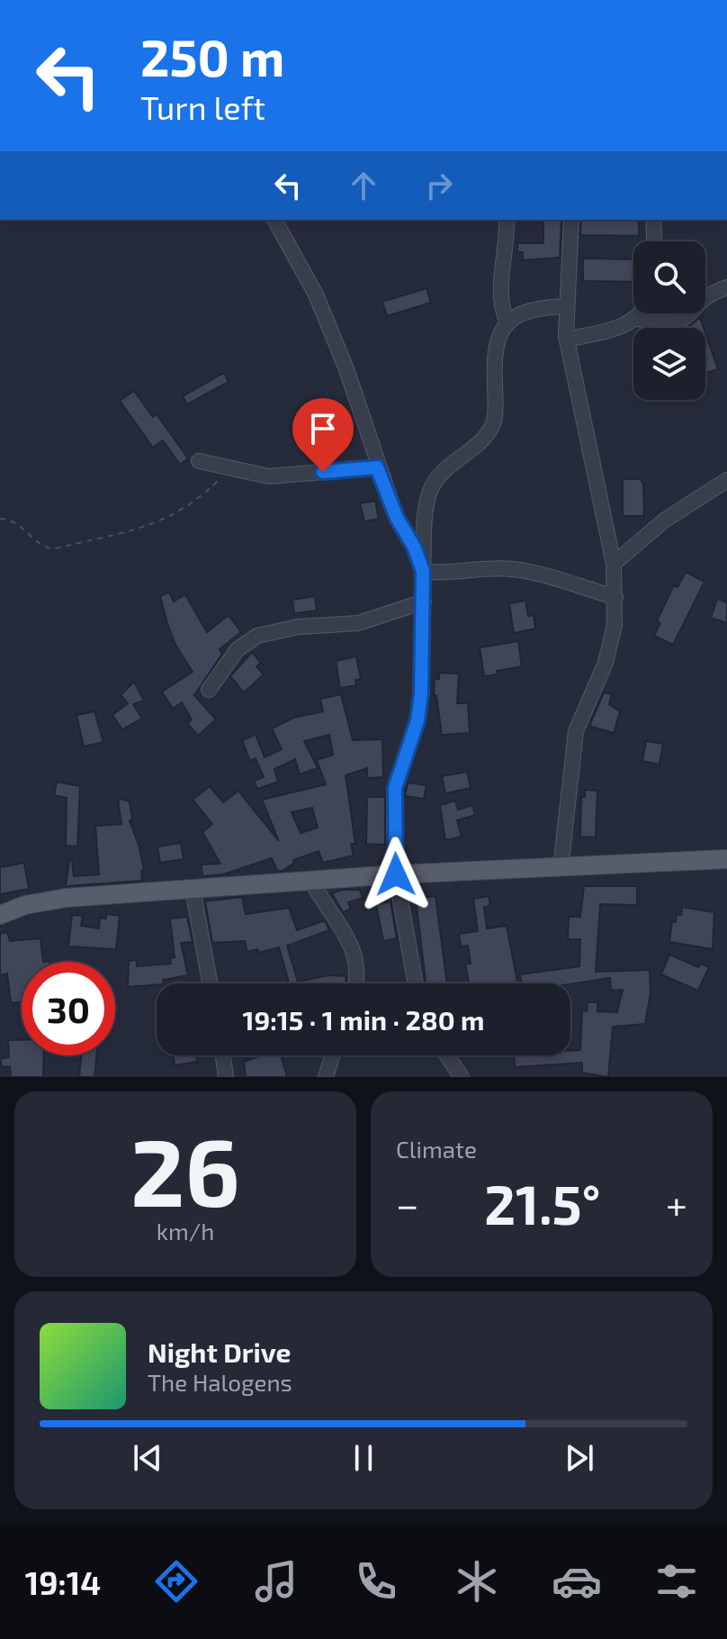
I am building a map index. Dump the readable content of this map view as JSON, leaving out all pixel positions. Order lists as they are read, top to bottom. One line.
{"page":{"turn":["250 m","Turn left"],"limit":"30","trip":"19:15 · 1 min · 280 m","tile":[["26","km/h"],"Climate"],"heat":["−","21.5°","+"],"song":["Night Drive","The Halogens"],"tabs":"19:14"}}
